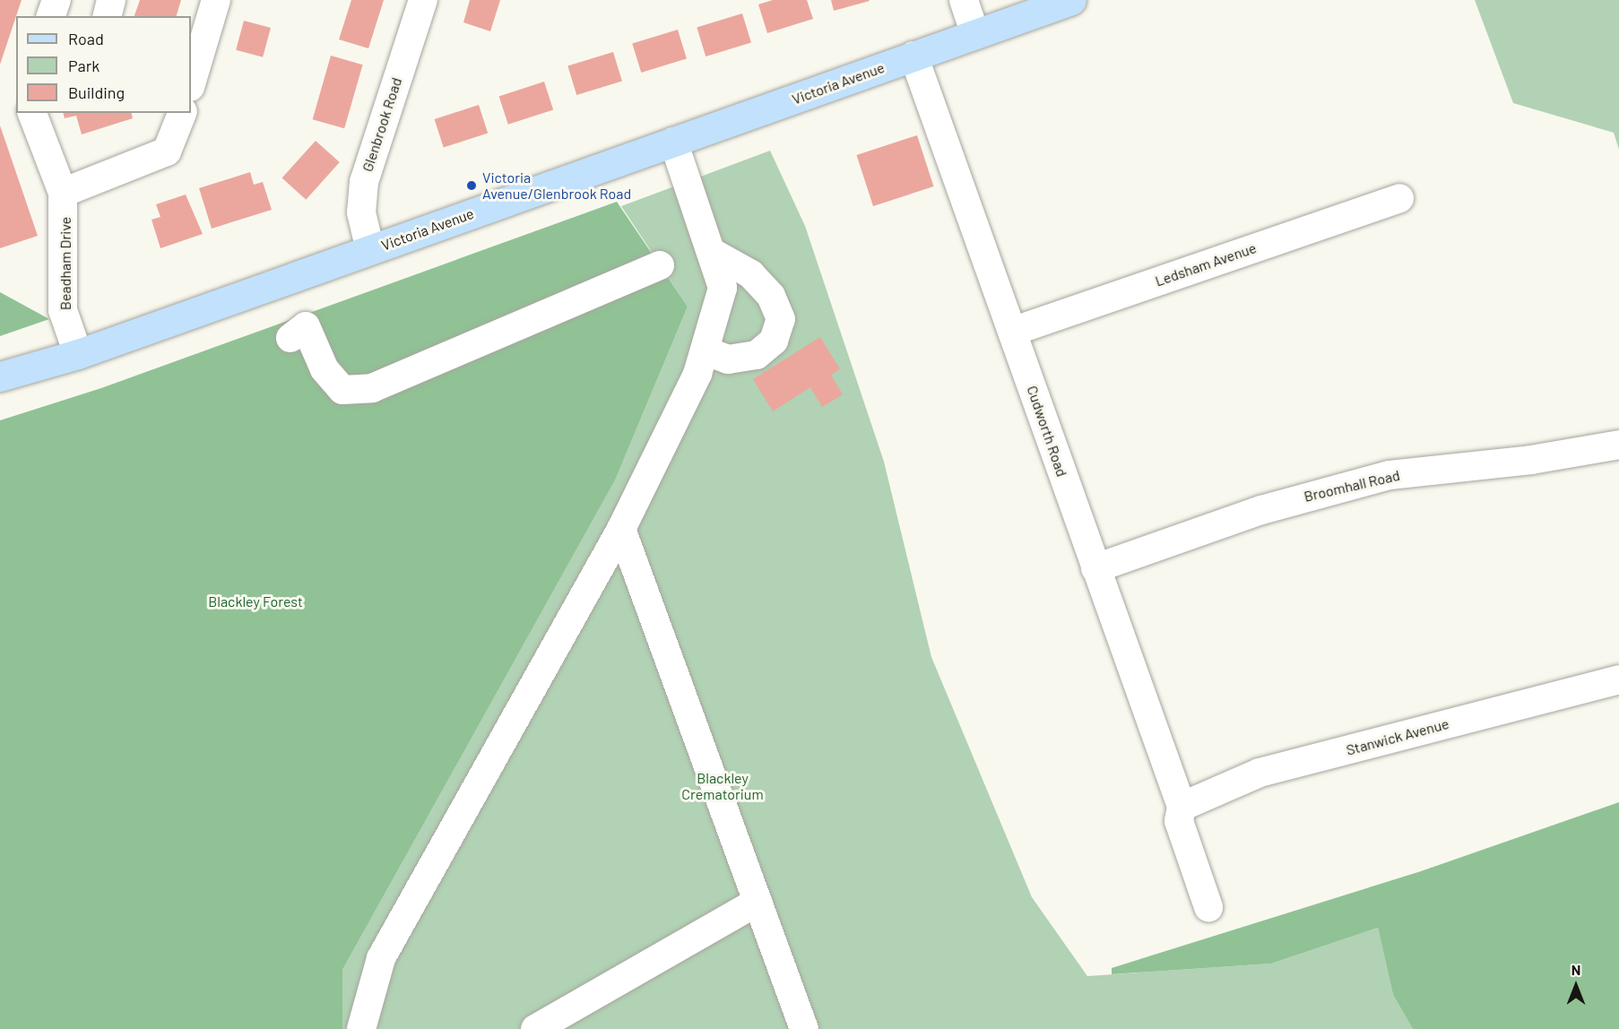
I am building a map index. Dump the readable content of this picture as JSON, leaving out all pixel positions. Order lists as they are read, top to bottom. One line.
{"streets":{"main road":["Victoria Avenue"],"street":["Glenbrook Road","Beadham Drive","Ledsham Avenue","Cudworth Road","Broomhall Road","Stanwick Avenue"]},"crossings":[["Victoria Avenue","Glenbrook Road"],["Victoria Avenue","Beadham Drive"],["Victoria Avenue","Cudworth Road"],["Ledsham Avenue","Cudworth Road"],["Cudworth Road","Broomhall Road"],["Cudworth Road","Stanwick Avenue"]],"parks":["Blackley Forest","Blackley Crematorium"],"places":["Victoria Avenue/Glenbrook Road"],"legend":["Road","Park","Building"],"north":"top"}
